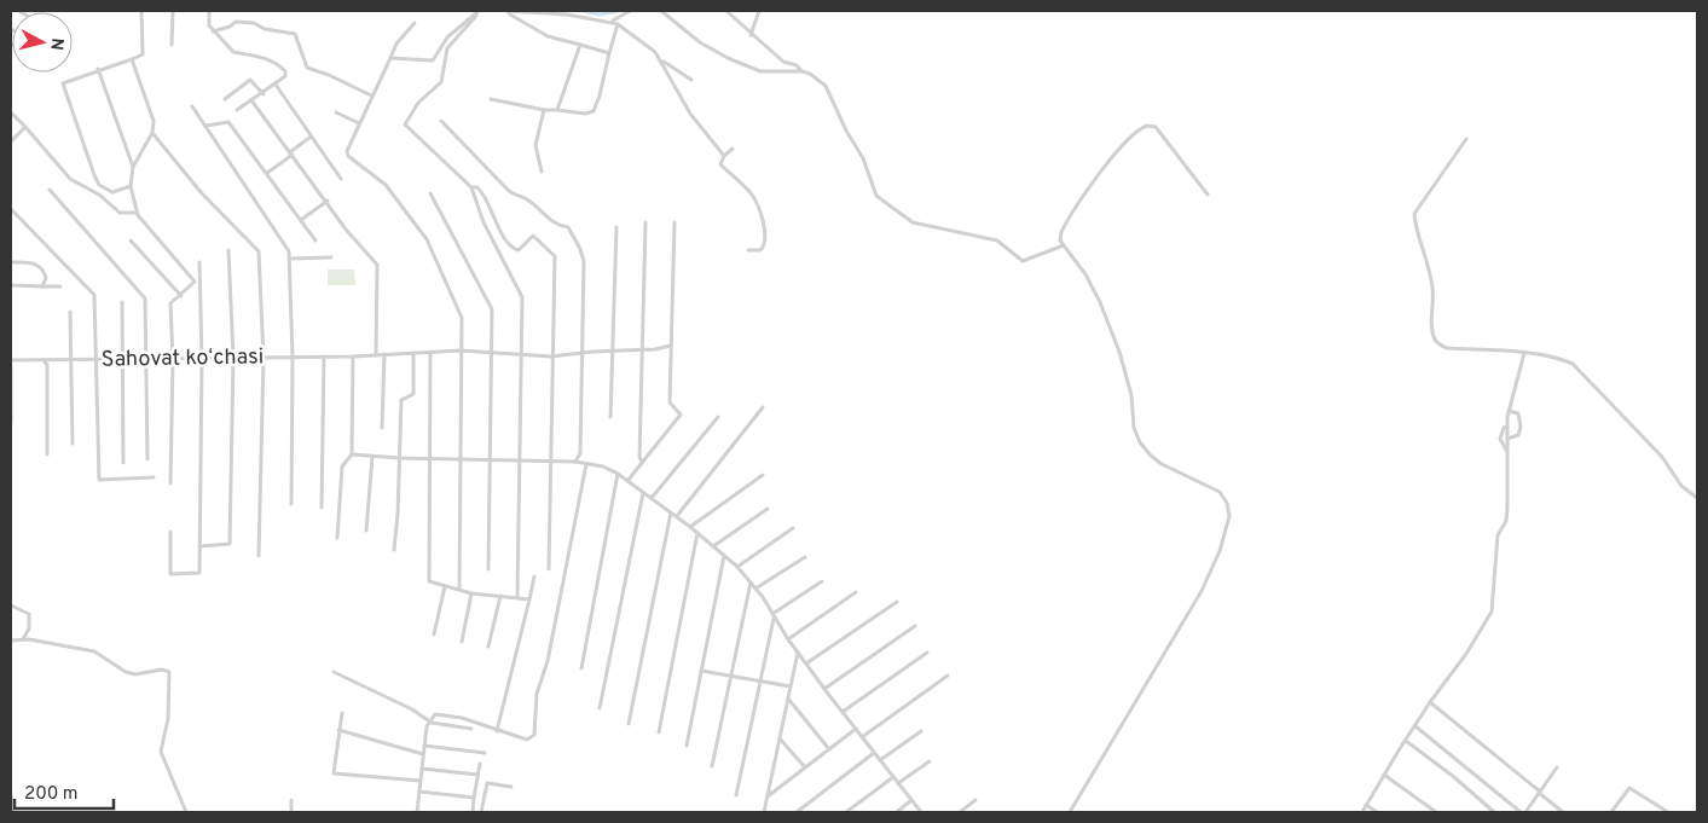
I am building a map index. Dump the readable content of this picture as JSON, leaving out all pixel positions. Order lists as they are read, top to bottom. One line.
{"streets":{"street":["Sahovat koʻchasi"]},"scale_bar":"200 m","north":"right"}
